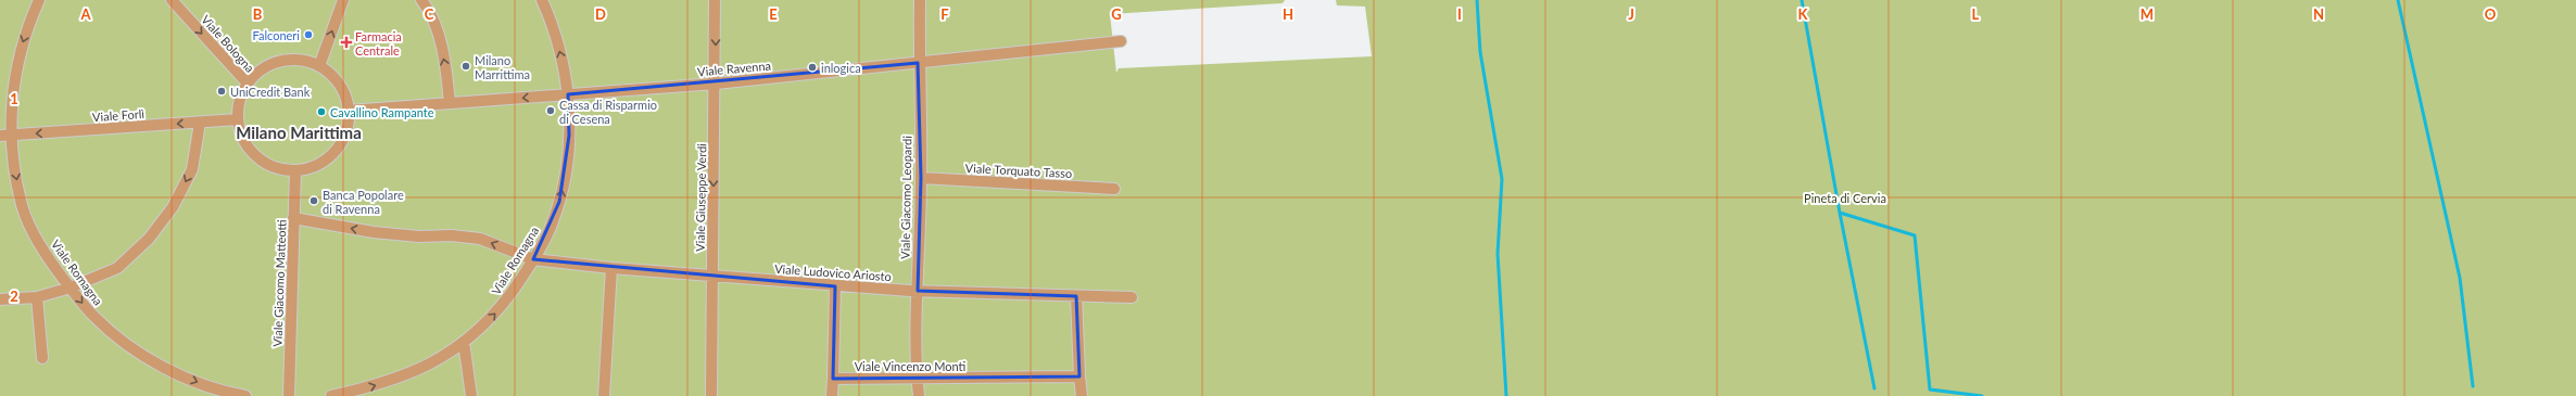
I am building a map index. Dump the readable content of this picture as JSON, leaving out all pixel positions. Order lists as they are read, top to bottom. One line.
{"streets":{"street":["Viale Bologna","Viale Ravenna","Viale Forlì","Viale Torquato Tasso","Viale Giuseppe Verdi","Viale Giacomo Leopardi","Viale Romagna","Viale Ludovico Ariosto","Viale Giacomo Matteotti","Viale Vincenzo Monti"]},"crossings":[["Viale Bologna","Viale Ravenna"],["Viale Bologna","Viale Forlì"],["Viale Bologna","Viale Giacomo Matteotti"],["Viale Ravenna","Viale Forlì"],["Viale Ravenna","Viale Giuseppe Verdi"],["Viale Ravenna","Viale Giacomo Leopardi"],["Viale Ravenna","Viale Romagna"],["Viale Ravenna","Viale Giacomo Matteotti"],["Viale Forlì","Viale Romagna"],["Viale Forlì","Viale Giacomo Matteotti"],["Viale Torquato Tasso","Viale Giacomo Leopardi"],["Viale Giuseppe Verdi","Viale Ludovico Ariosto"],["Viale Giacomo Leopardi","Viale Ludovico Ariosto"],["Viale Giacomo Leopardi","Viale Vincenzo Monti"],["Viale Romagna","Viale Ludovico Ariosto"],["Viale Ludovico Ariosto","Viale Giacomo Matteotti"]],"one_way":["Viale Bologna","Viale Forlì","Viale Giuseppe Verdi"],"districts":["Milano Marittima"],"parks":["Pineta di Cervia"],"places":{"other":["Falconeri","Milano Marrittima","inlogica","UniCredit Bank","Cassa di Risparmio di Cesena","Cavallino Rampante","Banca Popolare di Ravenna"],"health":["Farmacia Centrale"]},"grid":{"columns":["A","B","C","D","E","F","G","H","I","J","K","L","M","N","O"],"rows":["1","2"]}}
